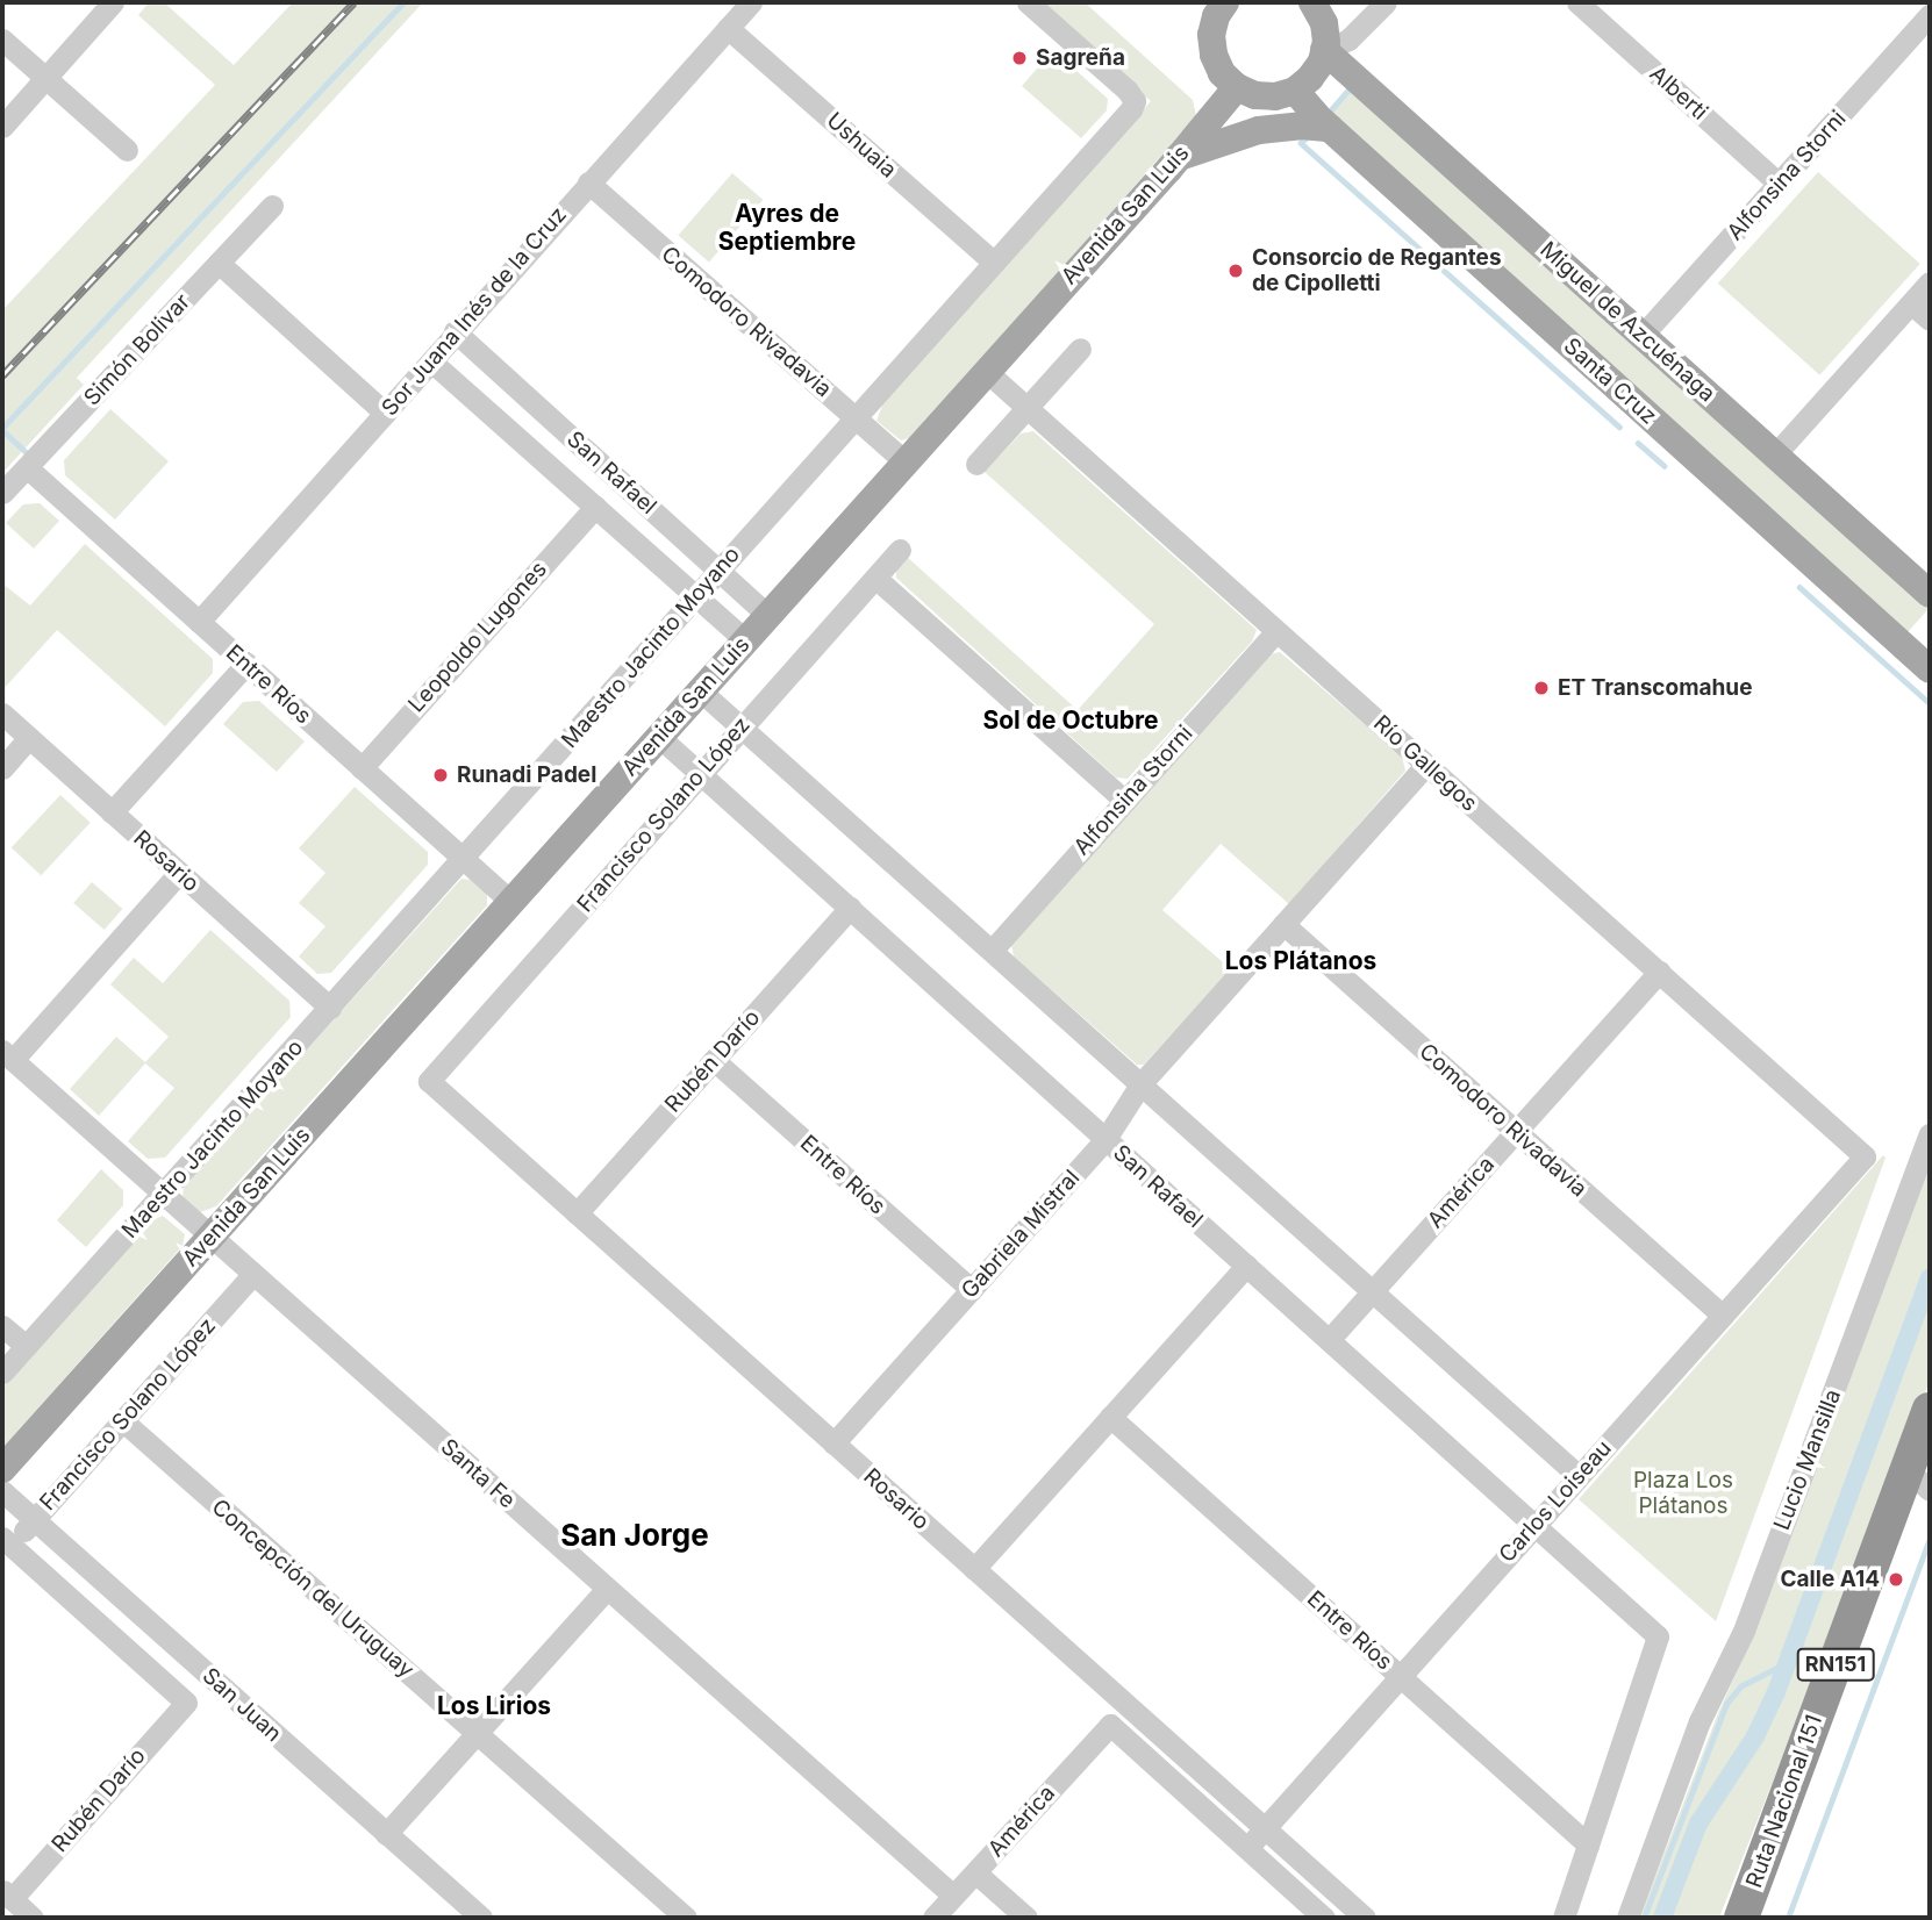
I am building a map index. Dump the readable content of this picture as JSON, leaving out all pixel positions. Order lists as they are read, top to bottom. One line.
{"streets":{"highway":["RN151","Ruta Nacional 151"],"main road":["Avenida San Luis","Miguel de Azcuénaga","Santa Cruz"],"street":["Alberti","Ushuaia","Alfonsina Storni","Sor Juana Inés de la Cruz","Comodoro Rivadavia","Simón Bolivar","San Rafael","Leopoldo Lugones","Maestro Jacinto Moyano","Entre Ríos","Río Gallegos","Francisco Solano López","Rosario","Rubén Darío","América","Gabriela Mistral","Lucio Mansilla","Santa Fe","Carlos Loiseau","Concepción del Uruguay","San Juan"]},"crossings":[["Alberti","Alfonsina Storni"],["Ushuaia","Sor Juana Inés de la Cruz"],["Ushuaia","Maestro Jacinto Moyano"],["Alfonsina Storni","Miguel de Azcuénaga"],["Alfonsina Storni","Río Gallegos"],["Avenida San Luis","Comodoro Rivadavia"],["Avenida San Luis","San Rafael"],["Avenida San Luis","Entre Ríos"],["Avenida San Luis","Río Gallegos"],["Avenida San Luis","Santa Fe"],["Sor Juana Inés de la Cruz","Comodoro Rivadavia"],["Sor Juana Inés de la Cruz","San Rafael"],["Sor Juana Inés de la Cruz","Entre Ríos"],["Comodoro Rivadavia","Maestro Jacinto Moyano"],["Comodoro Rivadavia","América"],["Comodoro Rivadavia","Gabriela Mistral"],["Comodoro Rivadavia","Carlos Loiseau"],["Simón Bolivar","Entre Ríos"],["San Rafael","Leopoldo Lugones"],["San Rafael","Maestro Jacinto Moyano"],["San Rafael","Entre Ríos"],["San Rafael","Francisco Solano López"],["San Rafael","Rubén Darío"],["San Rafael","América"],["San Rafael","Gabriela Mistral"],["San Rafael","Carlos Loiseau"],["Leopoldo Lugones","Entre Ríos"],["Maestro Jacinto Moyano","Entre Ríos"],["Maestro Jacinto Moyano","Rosario"],["Maestro Jacinto Moyano","Santa Fe"],["Entre Ríos","Rubén Darío"],["Entre Ríos","Gabriela Mistral"],["Entre Ríos","Carlos Loiseau"],["Río Gallegos","América"],["Río Gallegos","Gabriela Mistral"],["Río Gallegos","Carlos Loiseau"],["Francisco Solano López","Rosario"],["Francisco Solano López","Santa Fe"],["Francisco Solano López","Concepción del Uruguay"],["Francisco Solano López","San Juan"],["Rosario","Rubén Darío"],["Rosario","Gabriela Mistral"],["Rosario","Carlos Loiseau"],["Rubén Darío","San Juan"],["América","Santa Fe"],["América","Carlos Loiseau"]],"districts":["Ayres de Septiembre","Sol de Octubre","Los Plátanos","San Jorge","Los Lirios"],"parks":["Plaza Los Plátanos"],"places":["Sagreña","Consorcio de Regantes de Cipolletti","ET Transcomahue","Runadi Padel","Calle A14"]}
